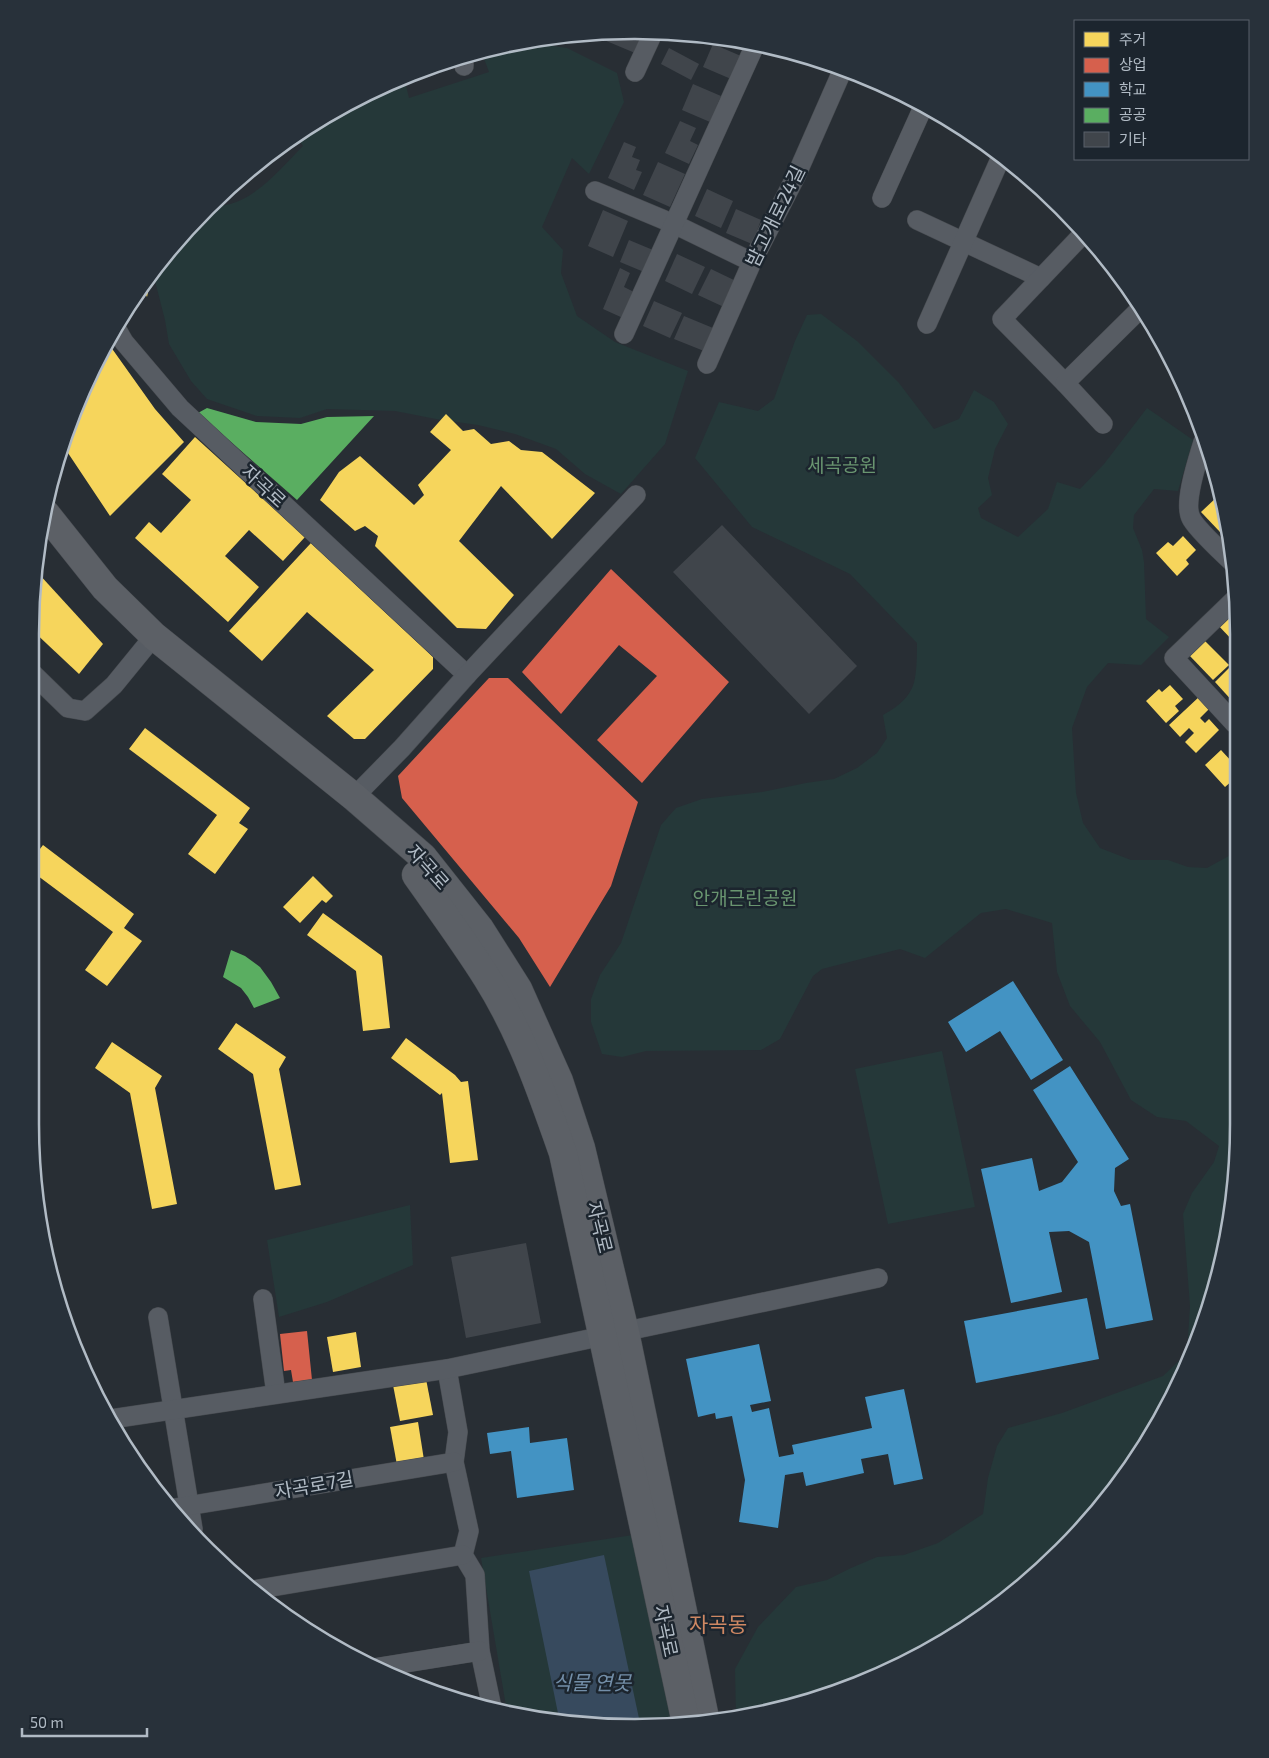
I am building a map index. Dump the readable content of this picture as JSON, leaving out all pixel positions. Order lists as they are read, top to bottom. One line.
{"streets":{"main road":["자곡로"],"street":["밤고개로24길","자곡로7길"]},"districts":["자곡동"],"water":["식물 연못"],"parks":["세곡공원","안개근린공원"],"legend":["주거","상업","학교","공공","기타"],"scale_bar":"50 m"}
